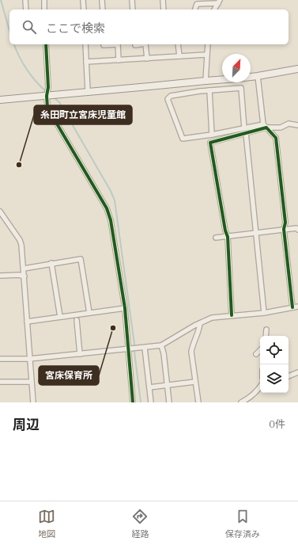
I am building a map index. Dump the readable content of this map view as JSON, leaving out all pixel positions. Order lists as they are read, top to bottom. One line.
{"places":["糸田町立宮床児童館","宮床保育所"],"north":"top right","page":{"search":"ここで検索","heading":["周辺","0件"],"nav":["地図","経路","保存済み"]}}
